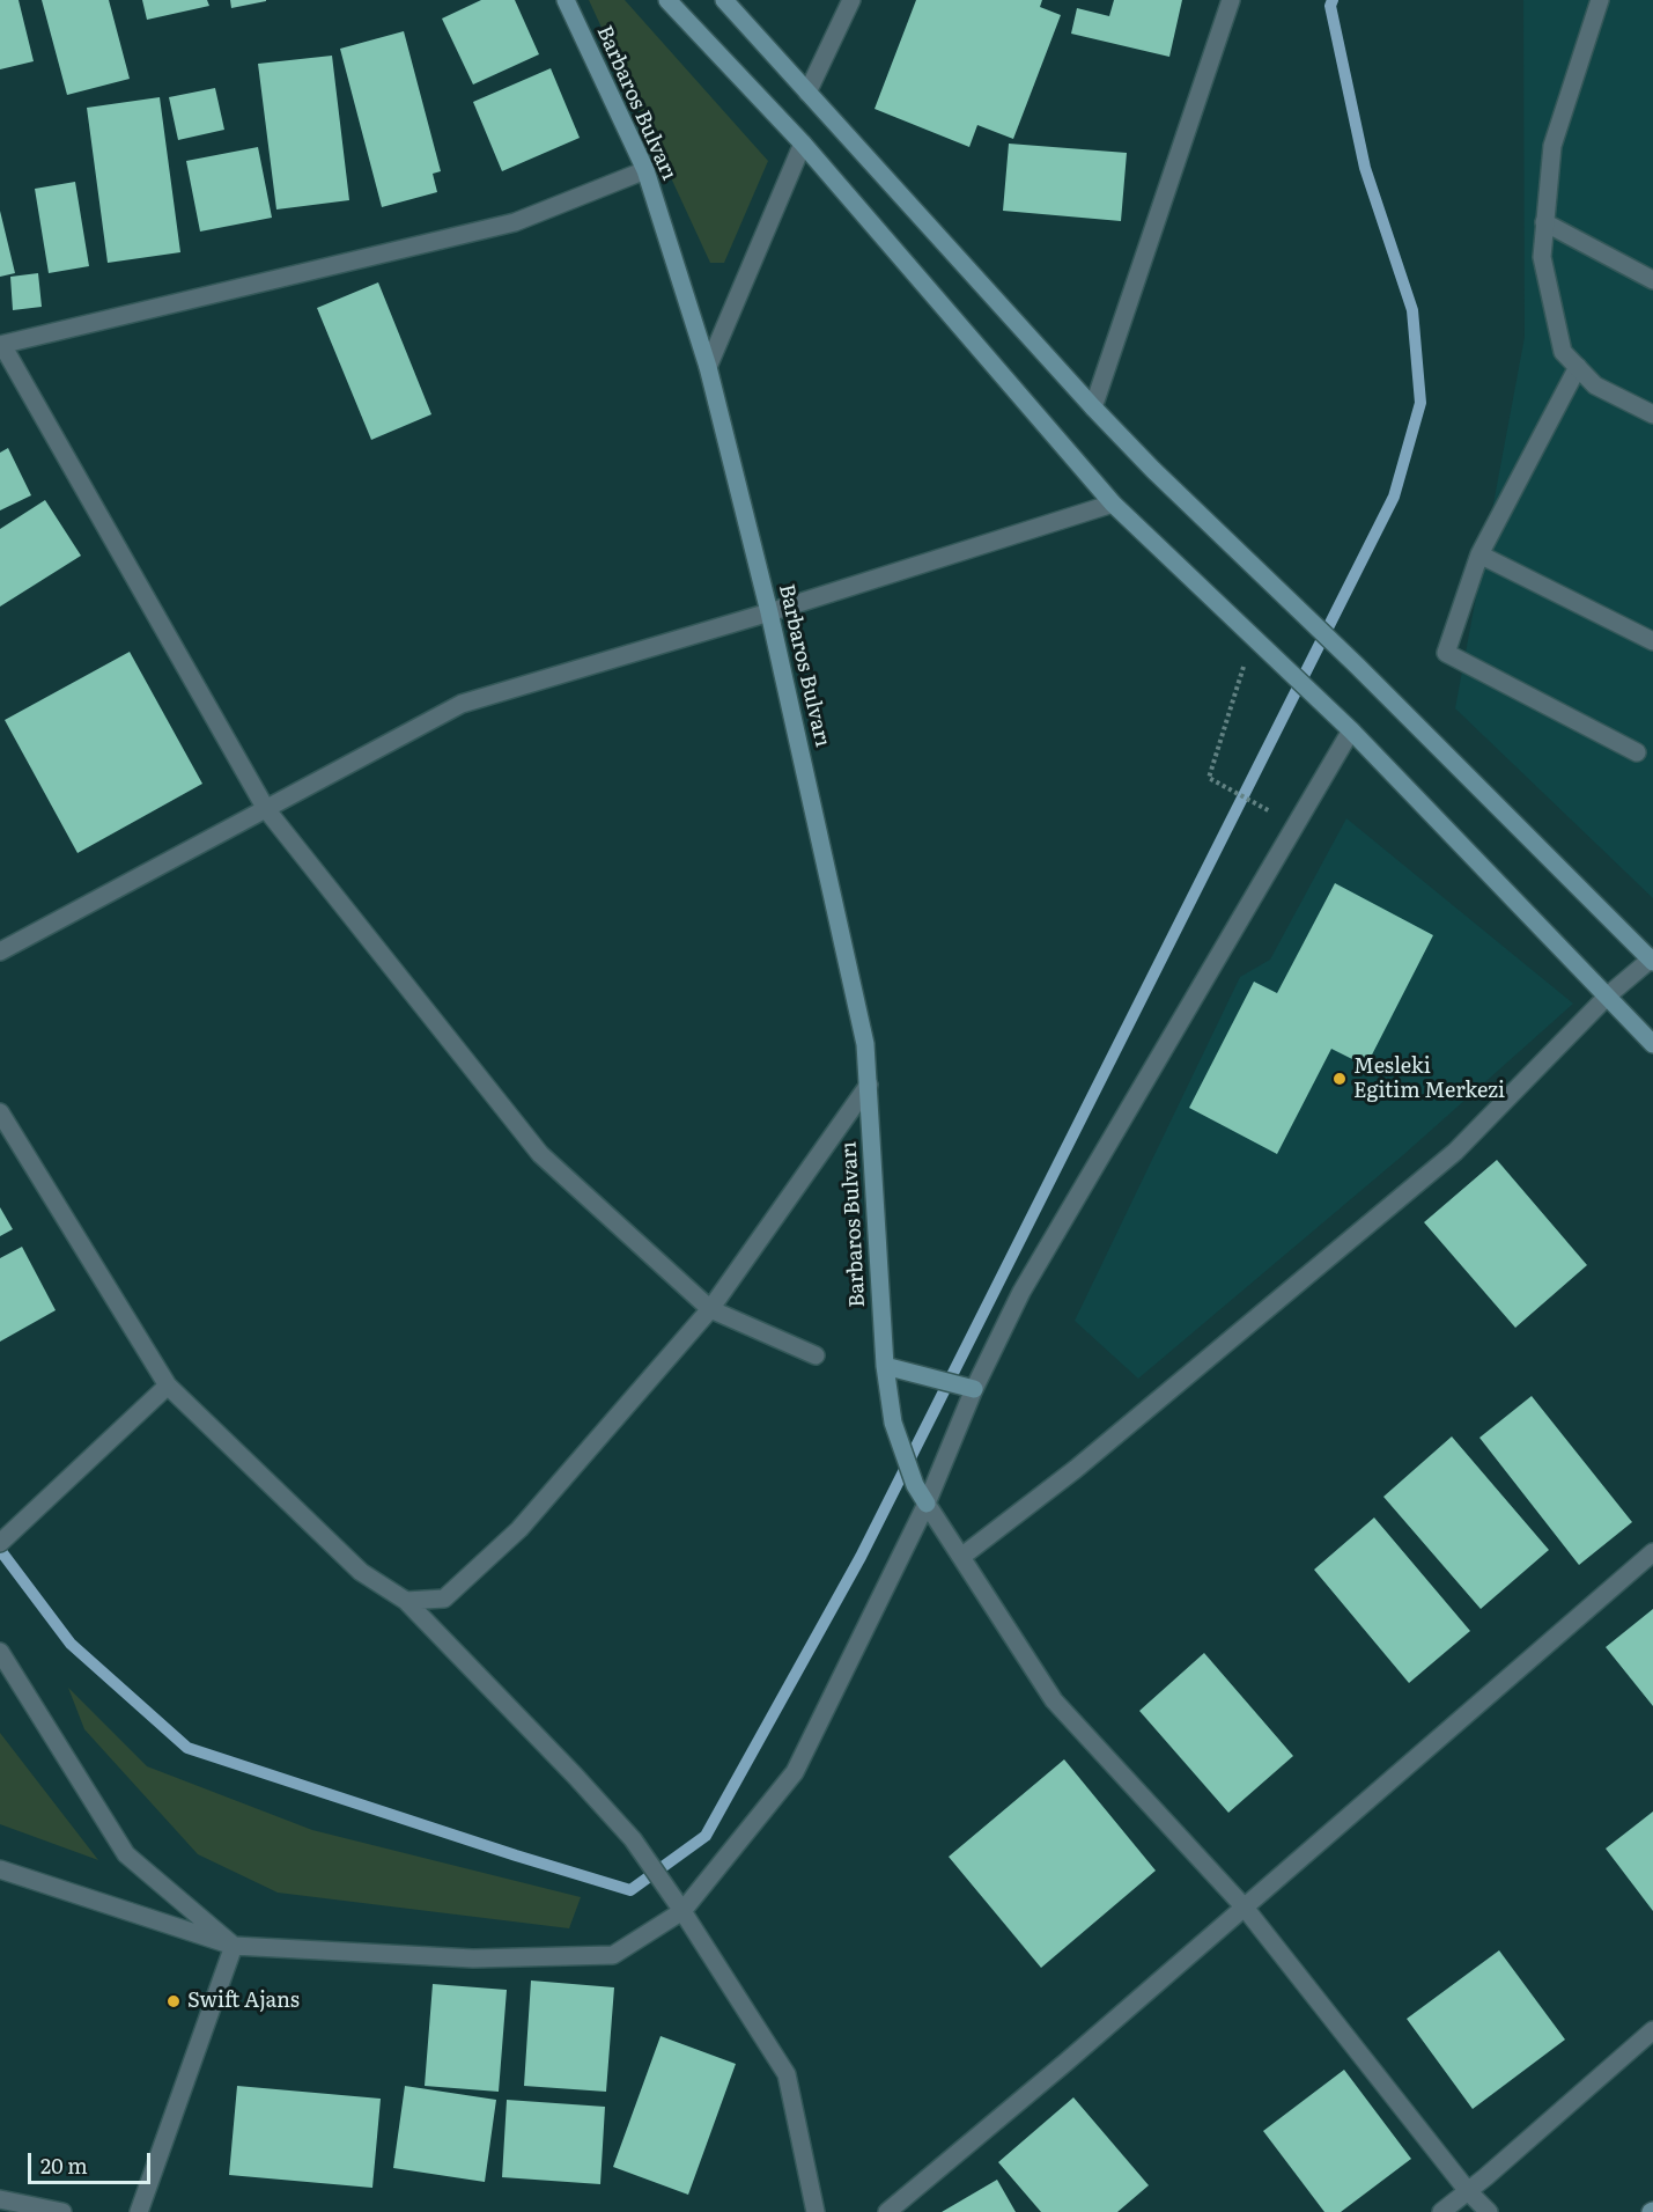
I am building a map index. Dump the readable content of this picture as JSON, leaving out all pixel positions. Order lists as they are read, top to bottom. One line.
{"streets":{"street":["Barbaros Bulvarı"]},"places":["Mesleki Egitim Merkezi","Swift Ajans"],"scale_bar":"20 m"}
